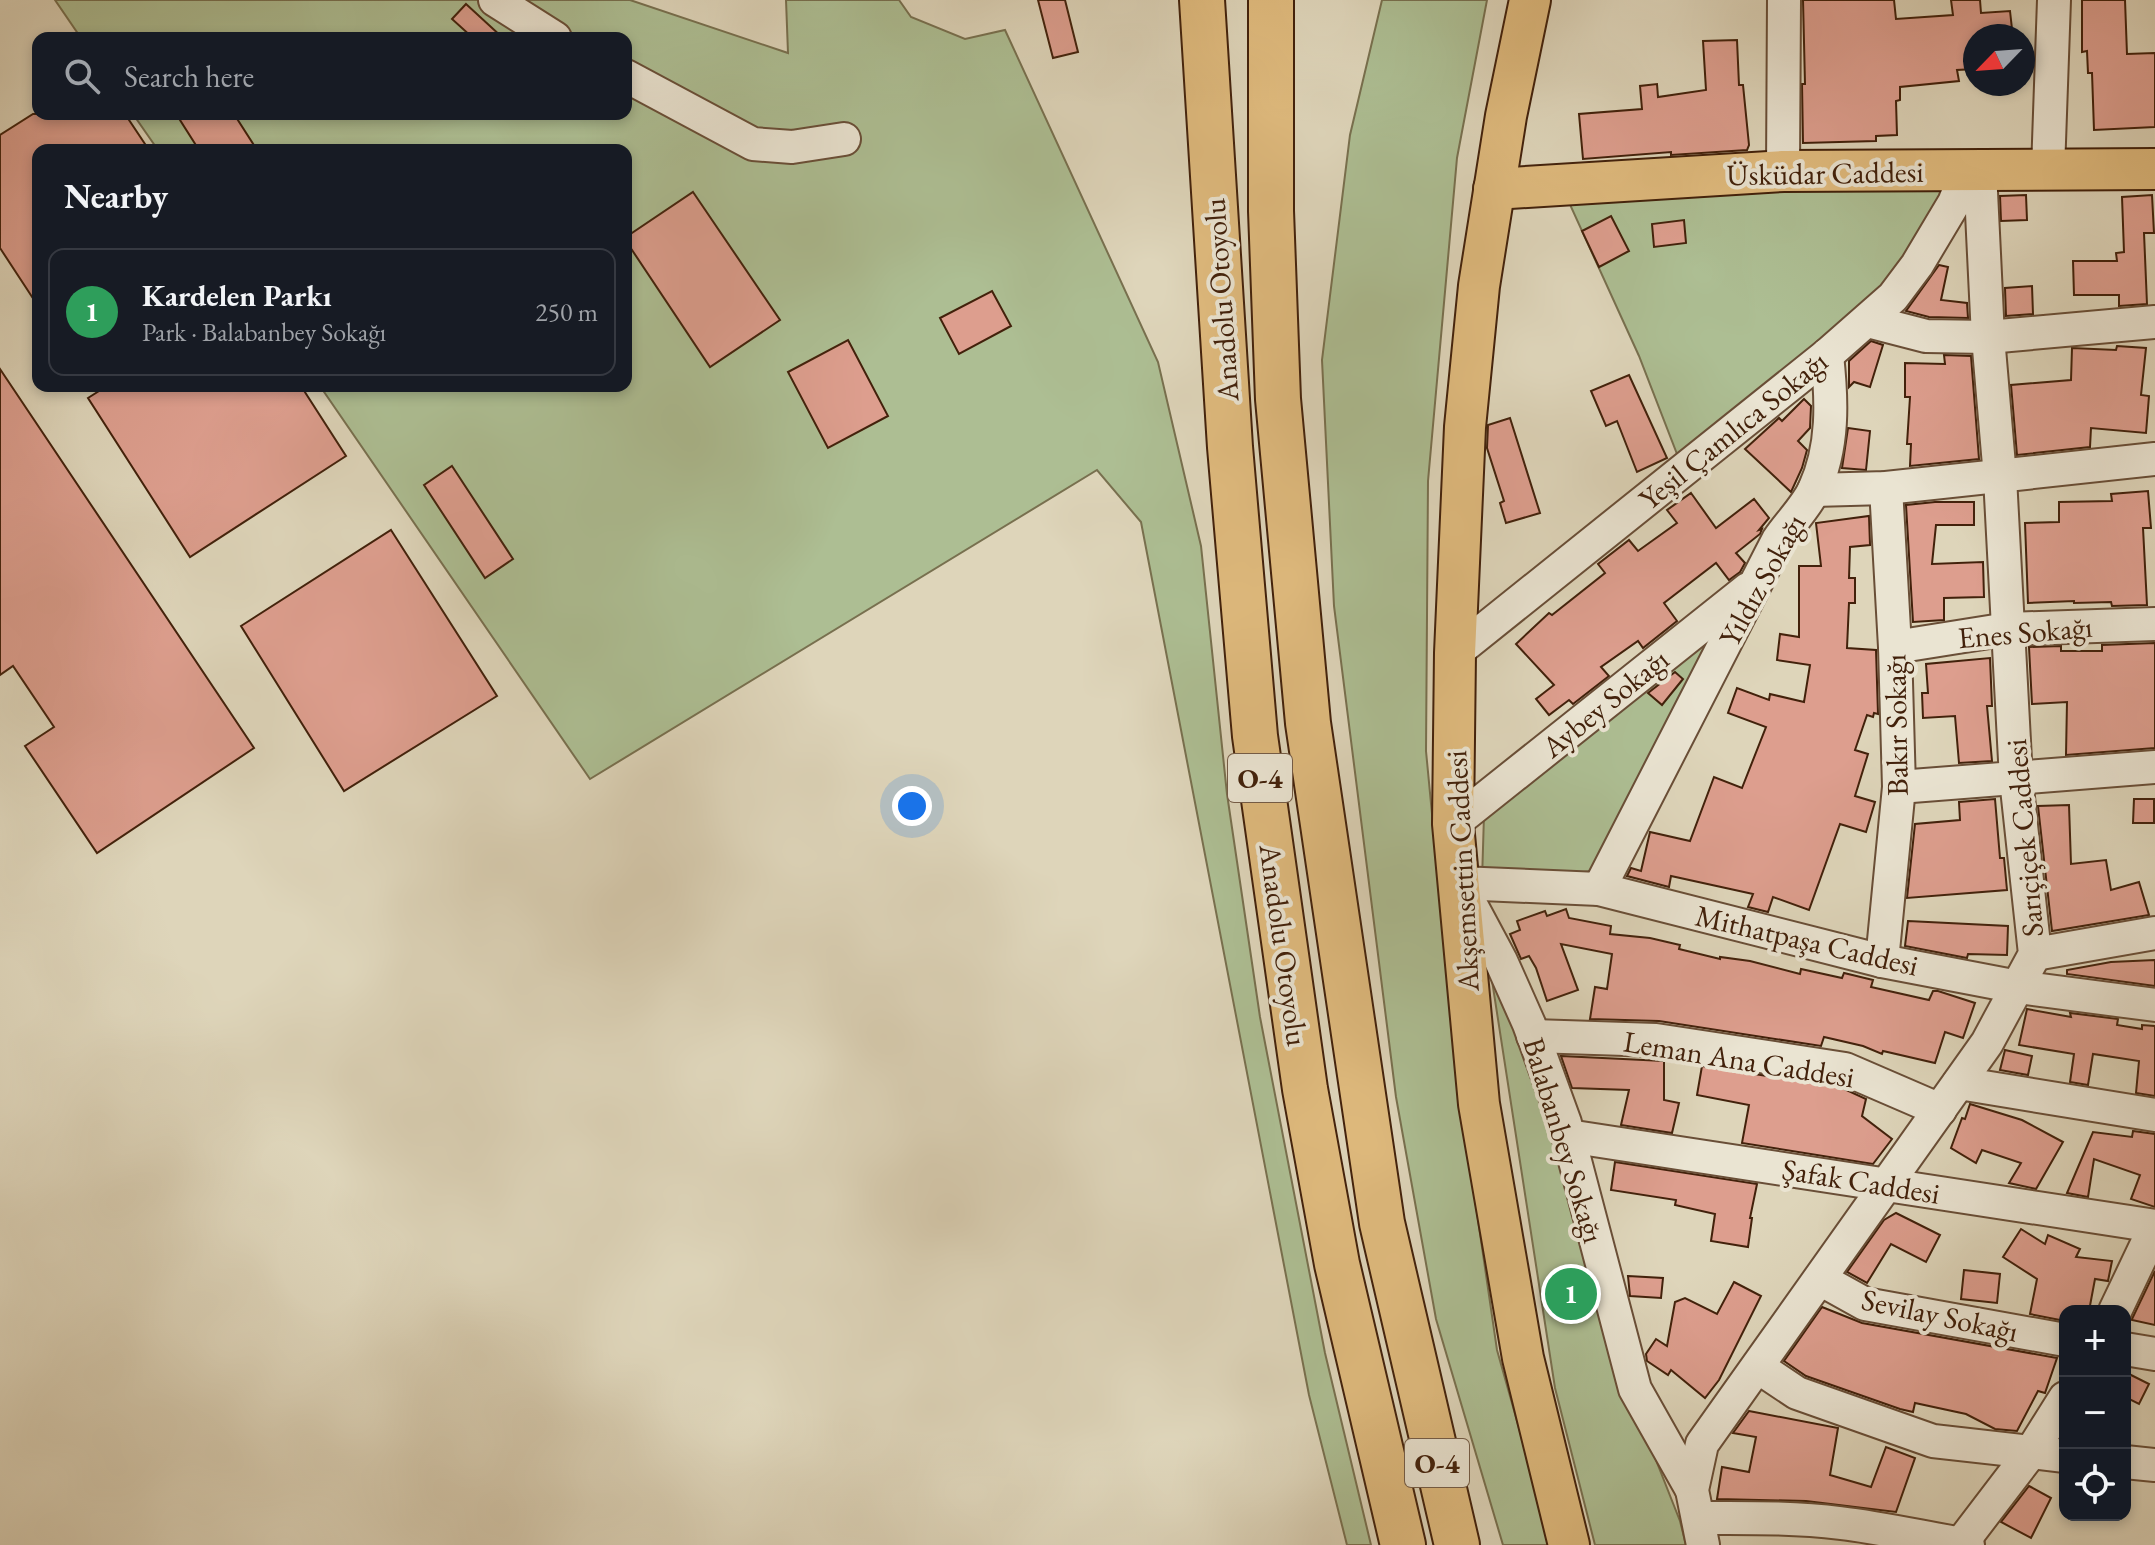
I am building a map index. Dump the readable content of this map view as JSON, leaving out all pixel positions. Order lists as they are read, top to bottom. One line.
{"streets":{"highway":["Anadolu Otoyolu","O-4"],"main road":["Üsküdar Caddesi","Akşemsettin Caddesi"],"street":["Yeşil Çamlıca Sokağı","Yıldız Sokağı","Enes Sokağı","Aybey Sokağı","Bakır Sokağı","Sarıçiçek Caddesi","Mithatpaşa Caddesi","Leman Ana Caddesi","Balabanbey Sokağı","Şafak Caddesi","Sevilay Sokağı"]},"crossings":[["Üsküdar Caddesi","Yeşil Çamlıca Sokağı"],["Üsküdar Caddesi","Sarıçiçek Caddesi"],["Üsküdar Caddesi","Akşemsettin Caddesi"],["Yeşil Çamlıca Sokağı","Sarıçiçek Caddesi"],["Yeşil Çamlıca Sokağı","Akşemsettin Caddesi"],["Yıldız Sokağı","Aybey Sokağı"],["Yıldız Sokağı","Bakır Sokağı"],["Yıldız Sokağı","Sarıçiçek Caddesi"],["Yıldız Sokağı","Mithatpaşa Caddesi"],["Enes Sokağı","Bakır Sokağı"],["Enes Sokağı","Sarıçiçek Caddesi"],["Aybey Sokağı","Akşemsettin Caddesi"],["Bakır Sokağı","Mithatpaşa Caddesi"],["Sarıçiçek Caddesi","Mithatpaşa Caddesi"],["Sarıçiçek Caddesi","Leman Ana Caddesi"],["Sarıçiçek Caddesi","Balabanbey Sokağı"],["Sarıçiçek Caddesi","Şafak Caddesi"],["Sarıçiçek Caddesi","Sevilay Sokağı"],["Akşemsettin Caddesi","Mithatpaşa Caddesi"],["Akşemsettin Caddesi","Balabanbey Sokağı"],["Mithatpaşa Caddesi","Balabanbey Sokağı"],["Leman Ana Caddesi","Balabanbey Sokağı"],["Balabanbey Sokağı","Şafak Caddesi"]],"north":"bottom left","page":{"search":"Search here","heading":"Nearby","list":[{"mark":"1","name":"Kardelen Parkı","note":"Park · Balabanbey Sokağı","value":"250 m"}],"pins":"1","map_buttons":["+","−"]}}
